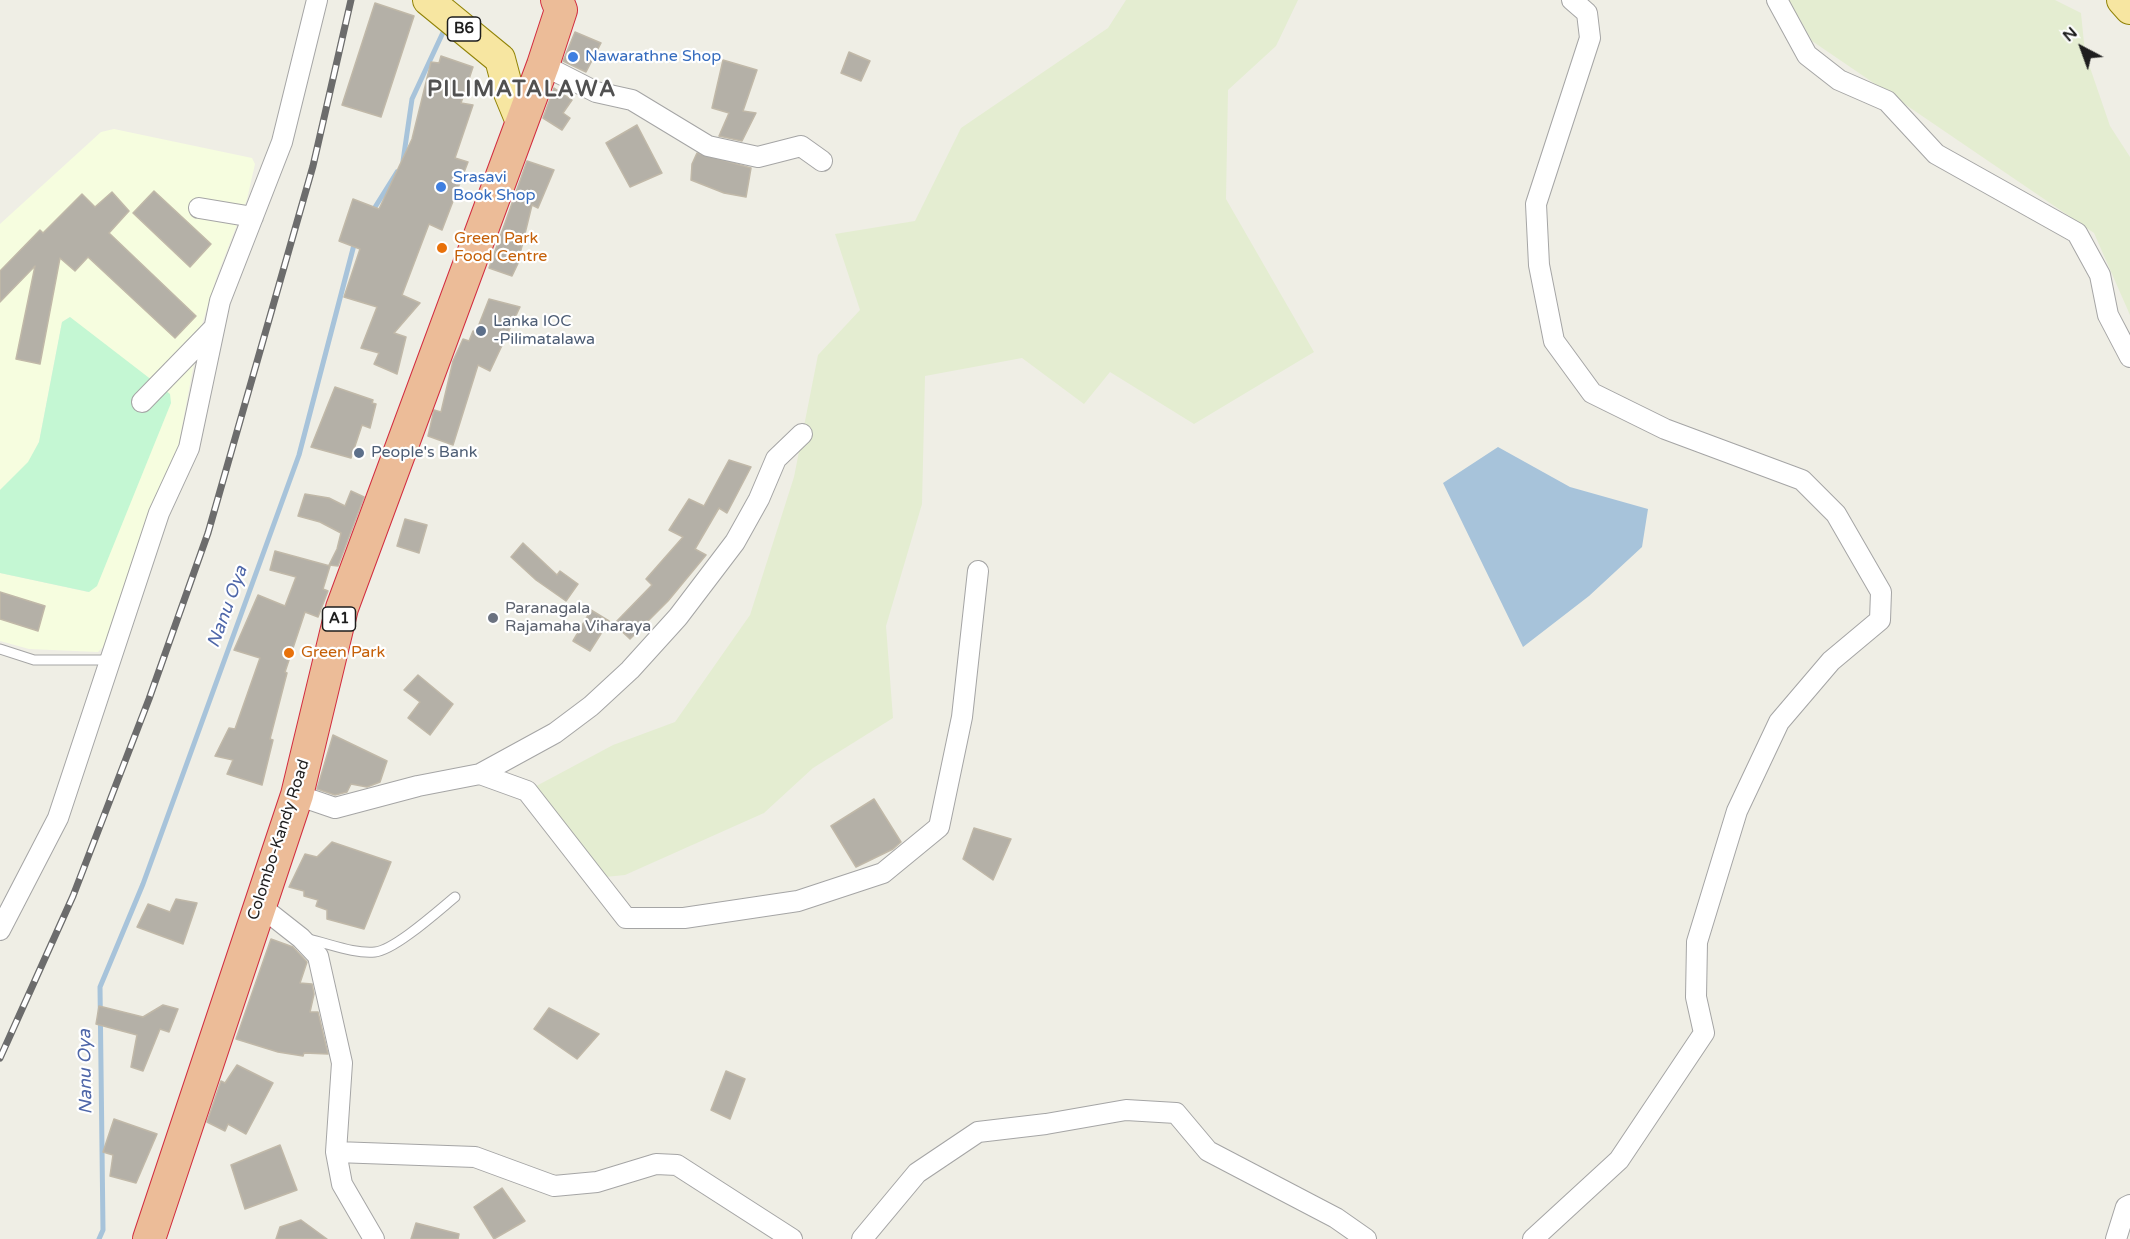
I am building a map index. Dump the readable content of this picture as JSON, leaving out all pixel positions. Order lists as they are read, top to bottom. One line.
{"streets":{"highway":["A1","Colombo-Kandy Road"],"main road":["B6"]},"districts":["PILIMATALAWA"],"water":["Nanu Oya"],"places":["Nawarathne Shop","Srasavi Book Shop","Green Park Food Centre","Lanka IOC -Pilimatalawa","People's Bank","Paranagala Rajamaha Viharaya","Green Park"],"north":"top left"}
